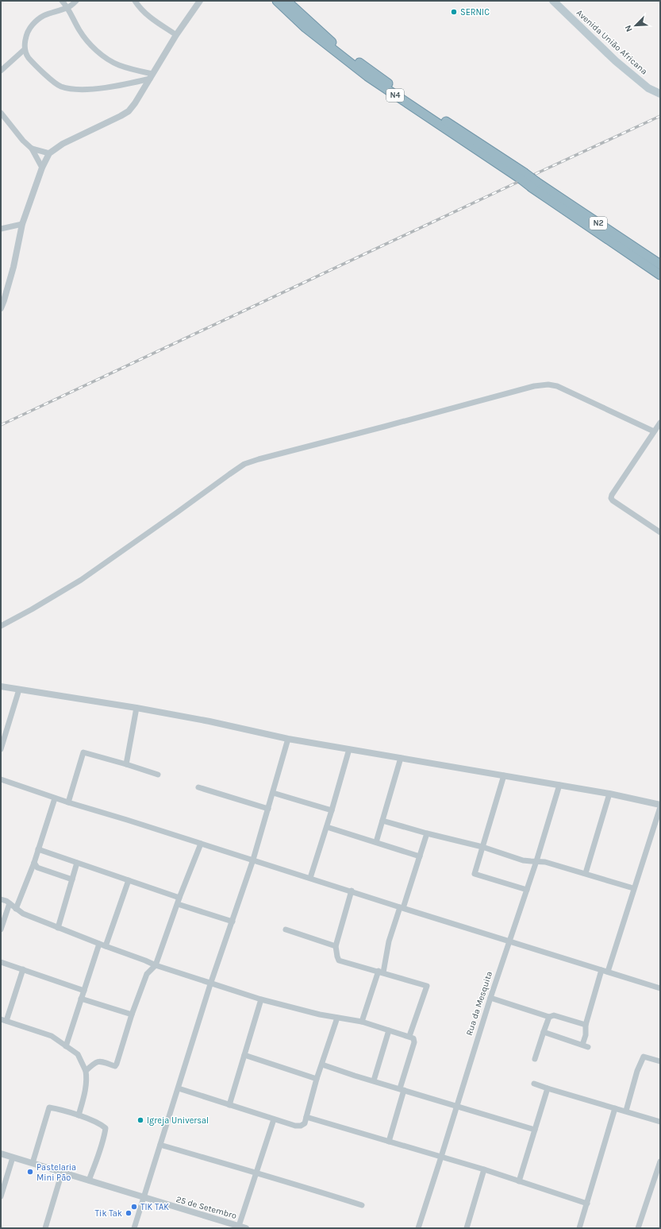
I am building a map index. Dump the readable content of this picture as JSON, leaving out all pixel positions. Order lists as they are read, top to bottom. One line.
{"streets":{"highway":["N4","N2"],"main road":["Avenida União Africana"],"street":["Rua da Mesquita","25 de Setembro"]},"crossings":[["N4","N2"]],"places":["SERNIC","Igreja Universal","Pastelaria Mini Pão","TIK TAK","Tik Tak"],"north":"bottom left"}
